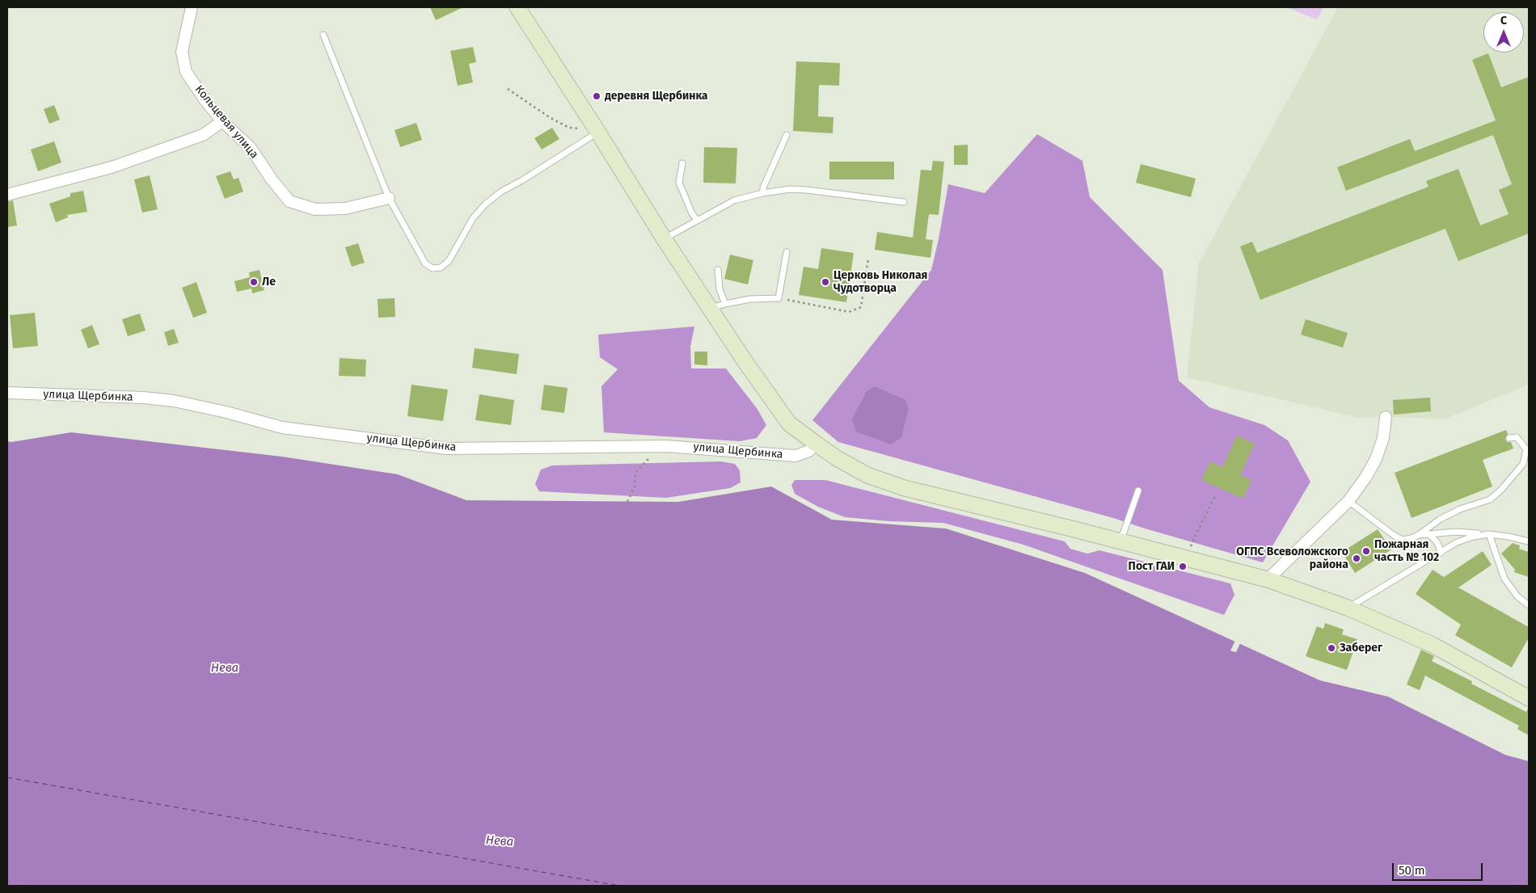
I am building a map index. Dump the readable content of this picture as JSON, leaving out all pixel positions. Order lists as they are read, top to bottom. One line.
{"streets":{"street":["Кольцевая улица","улица Щербинка"]},"water":["Нева"],"places":["деревня Щербинка","Ле","Церковь Николая Чудотворца","Пожарная часть № 102","ОГПС Всеволожского района","Пост ГАИ","Заберег"],"scale_bar":"50 m","north":"top"}
